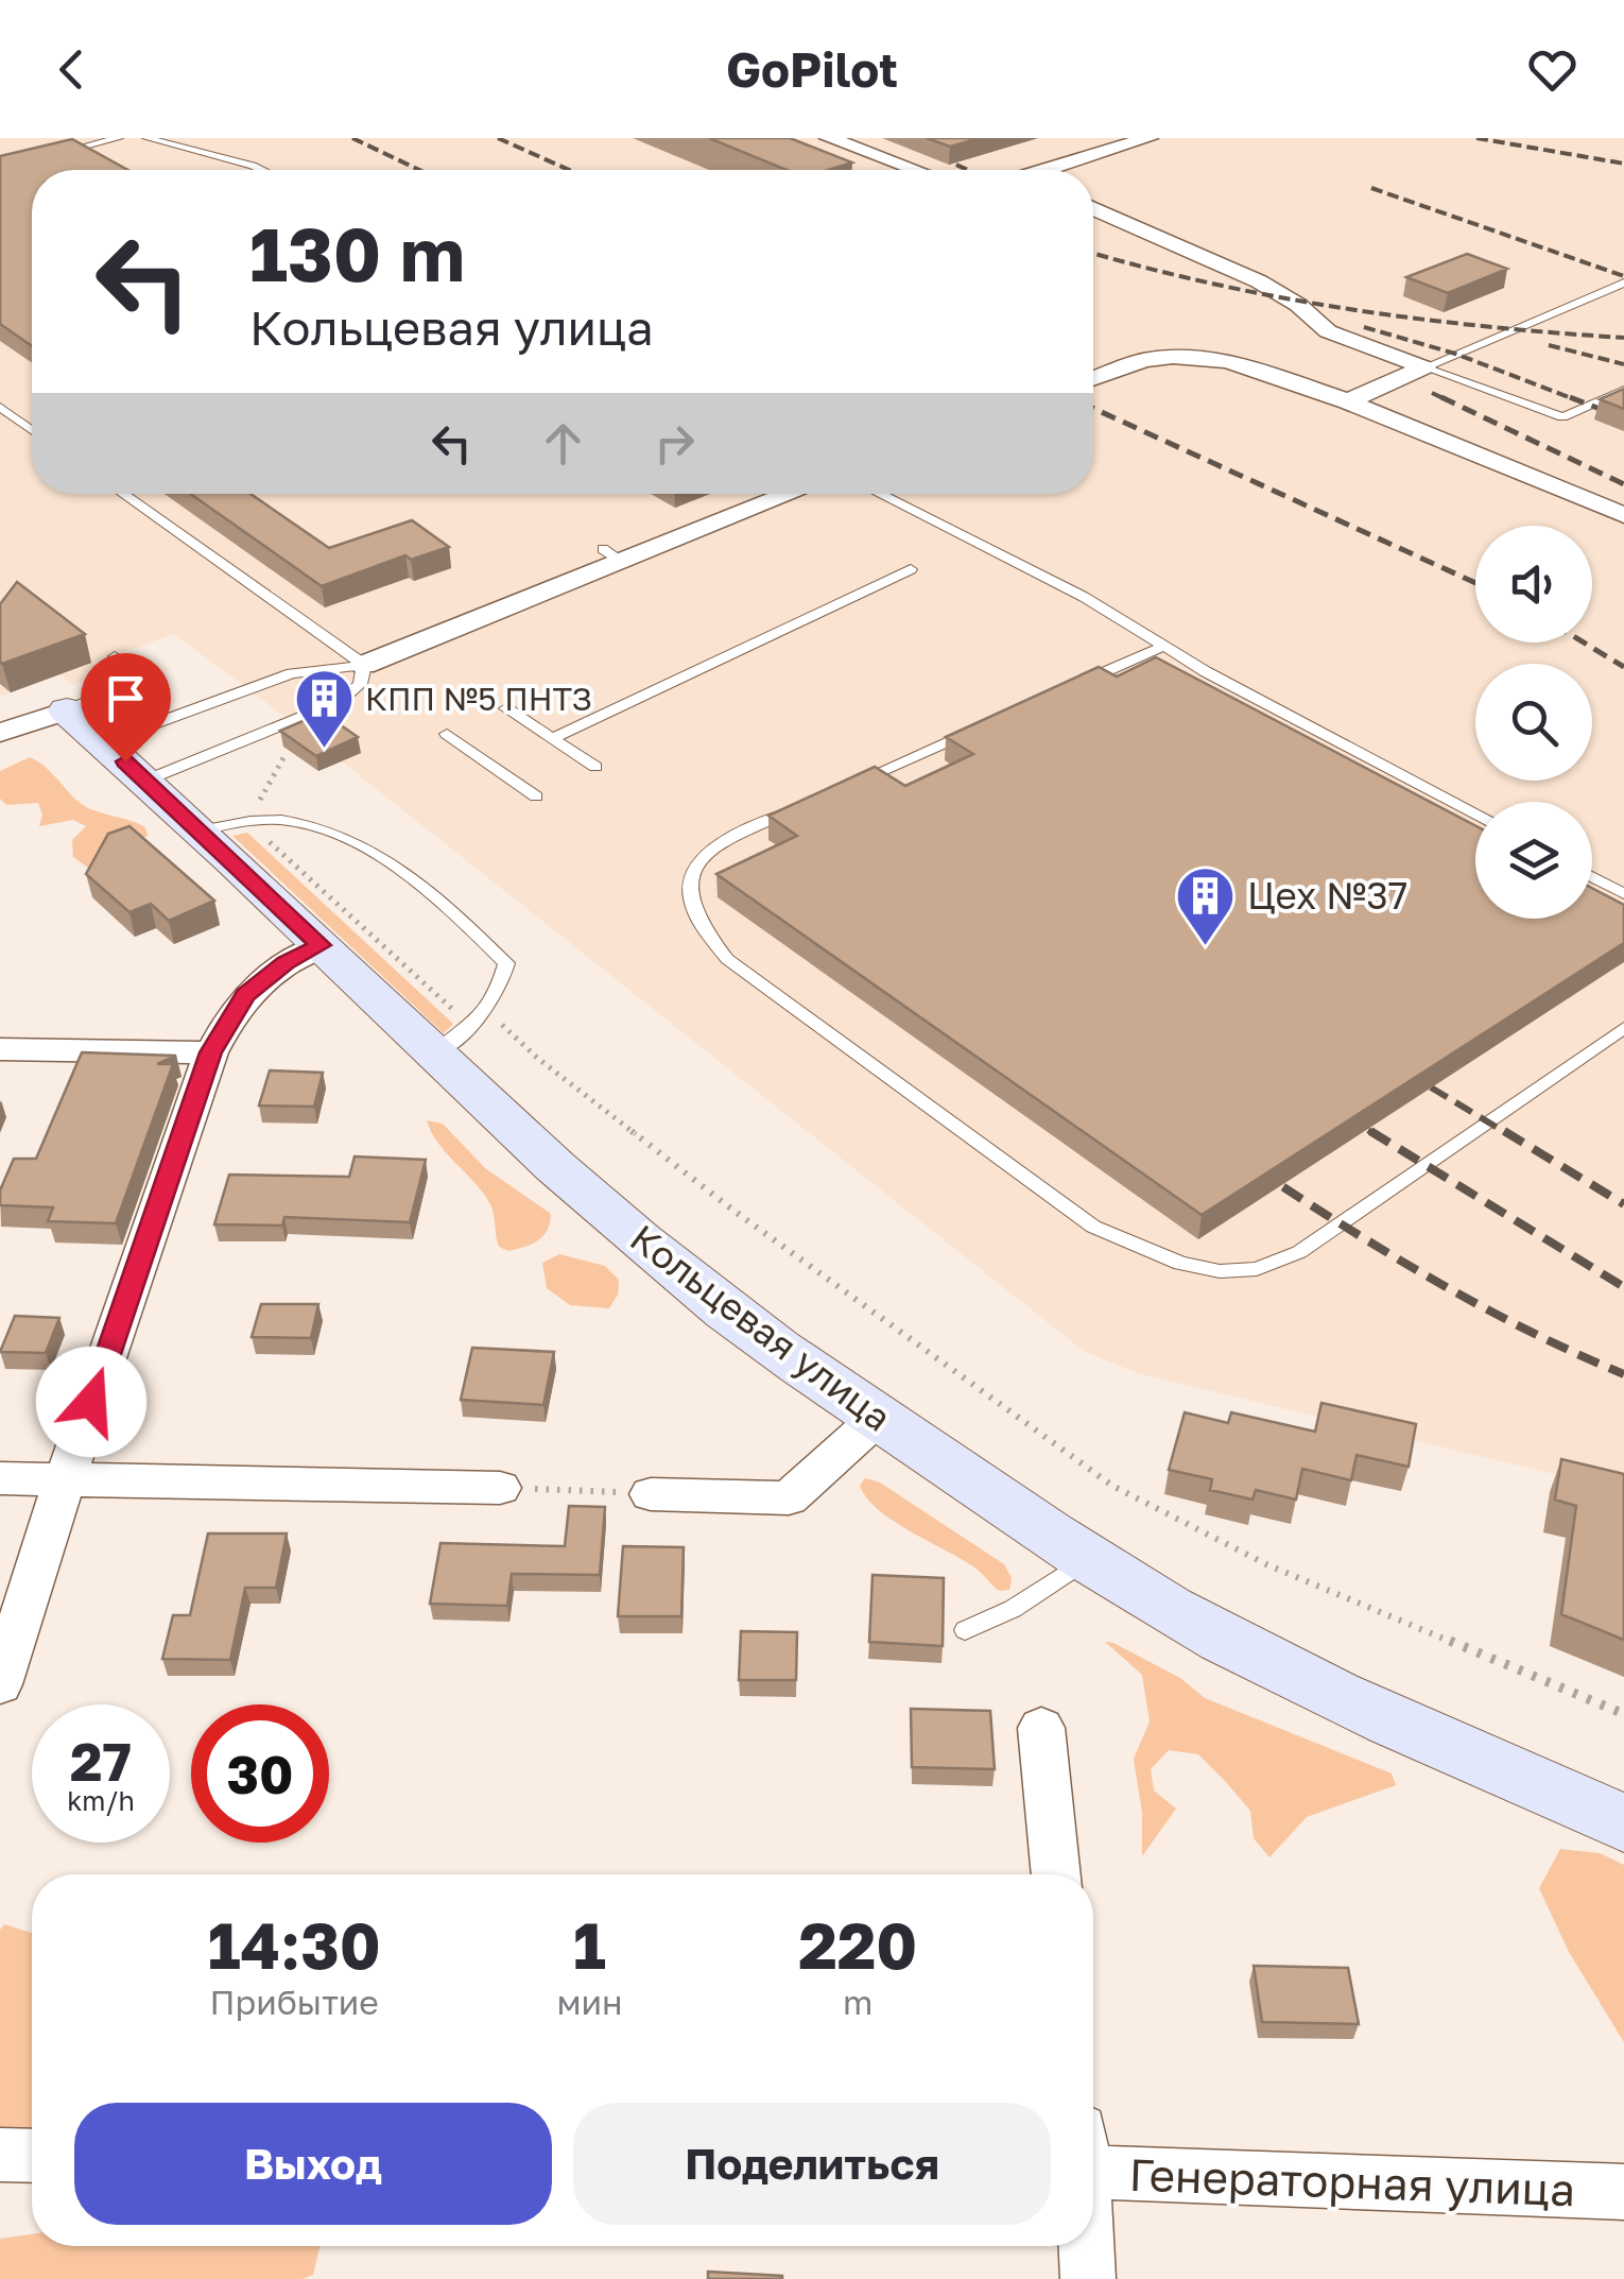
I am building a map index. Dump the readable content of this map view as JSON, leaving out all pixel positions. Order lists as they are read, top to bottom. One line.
{"streets":{"street":["Кольцевая улица","Генераторная улица"]},"places":{"building":["КПП №5 ПНТЗ","Цех №37"]},"page":{"header":"GoPilot","turn":["130 m","Кольцевая улица"],"speed":"27 km/h","limit":"30","eta":["14:30","Прибытие","1","мин","220","m"],"buttons":["Выход","Поделиться"]}}
